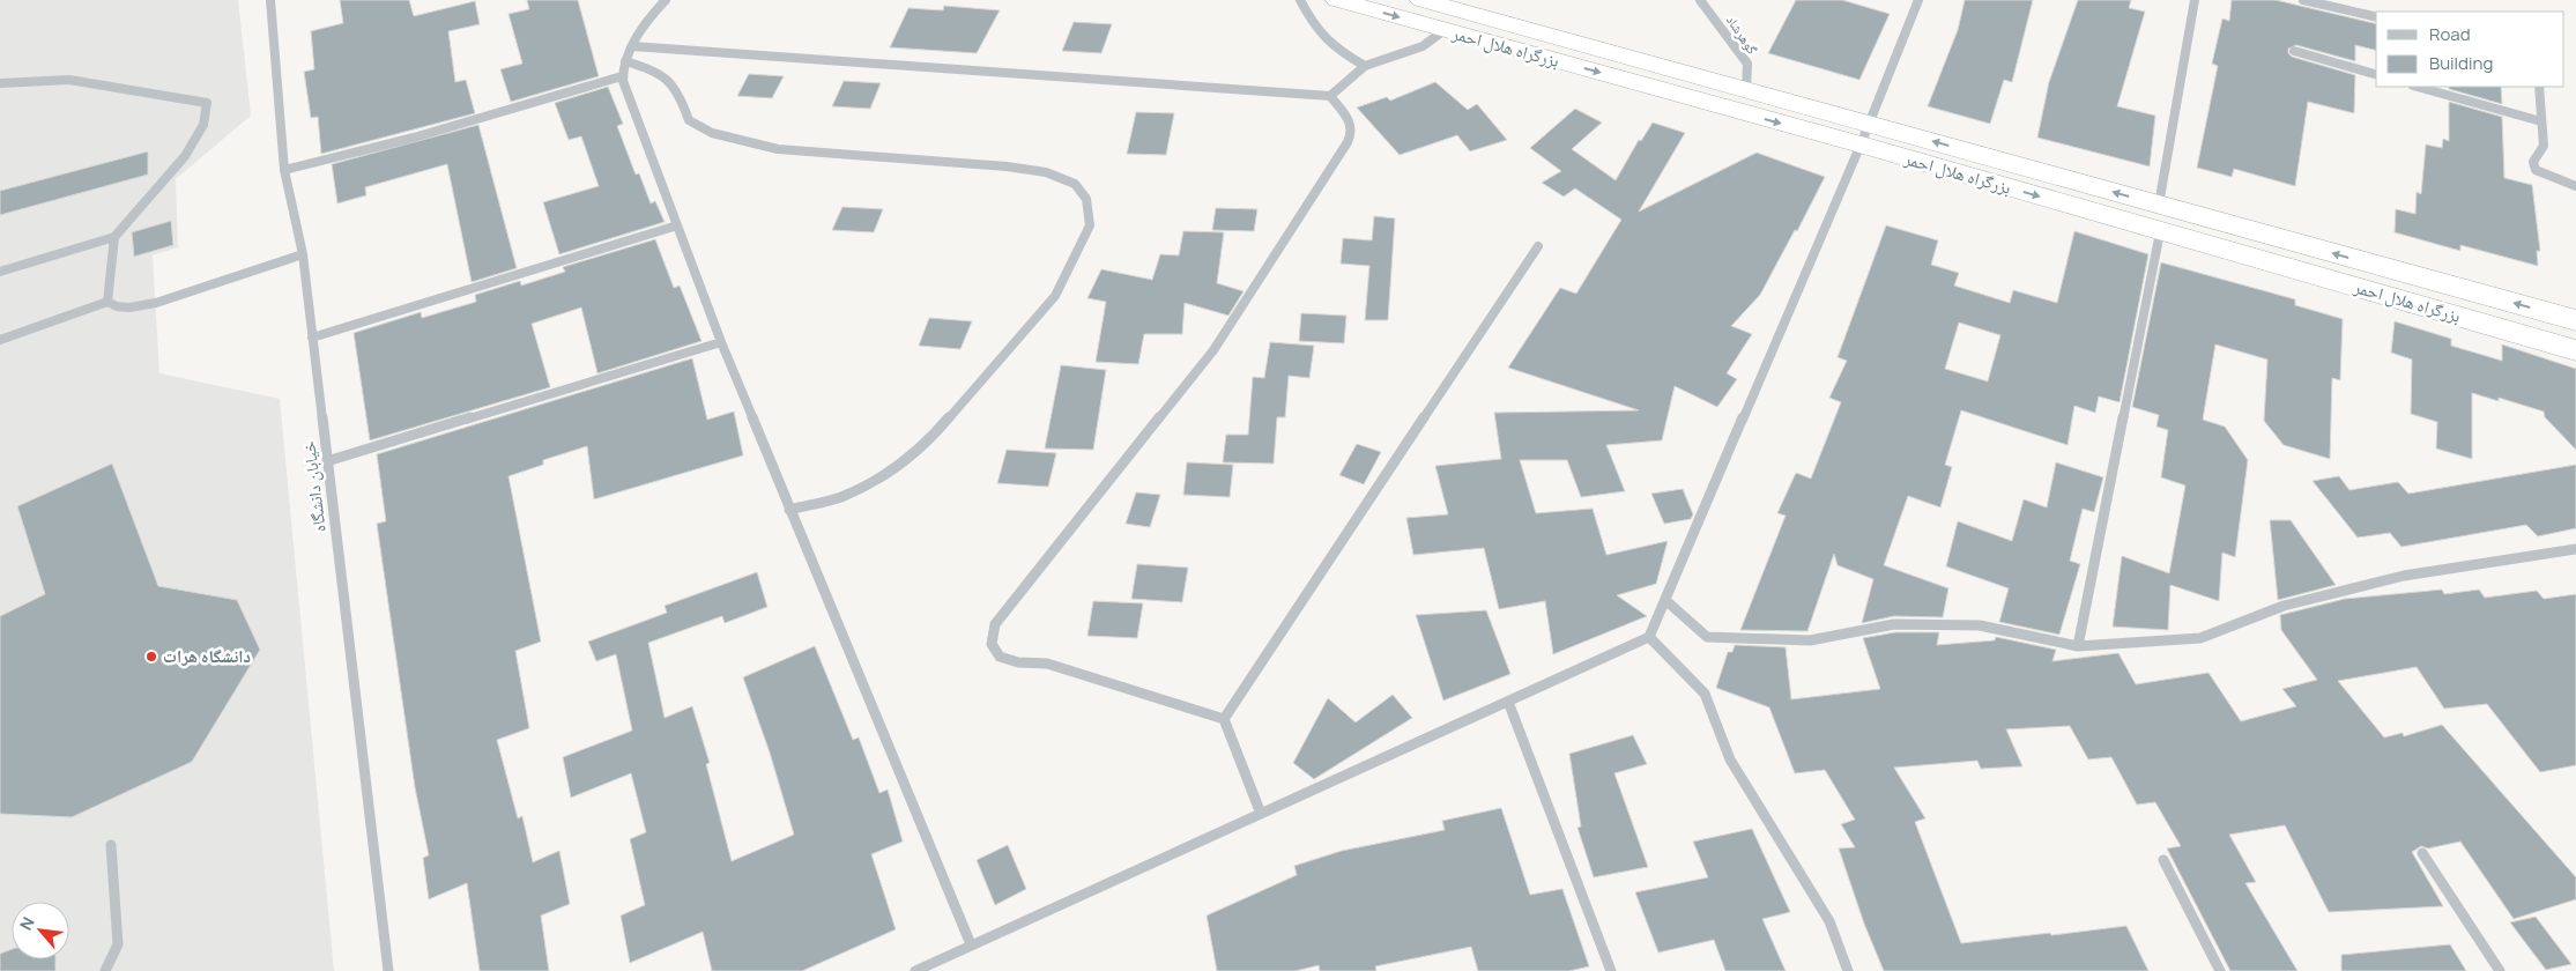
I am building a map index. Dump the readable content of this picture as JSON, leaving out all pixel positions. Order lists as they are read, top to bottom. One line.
{"streets":{"highway":["بزرگراه هلال احمر"],"street":["گوهرشاد","خیابان دانشگاه"]},"crossings":[["گوهرشاد","بزرگراه هلال احمر"]],"places":["دانشگاه هرات"],"legend":["Road","Building"],"north":"top left"}
